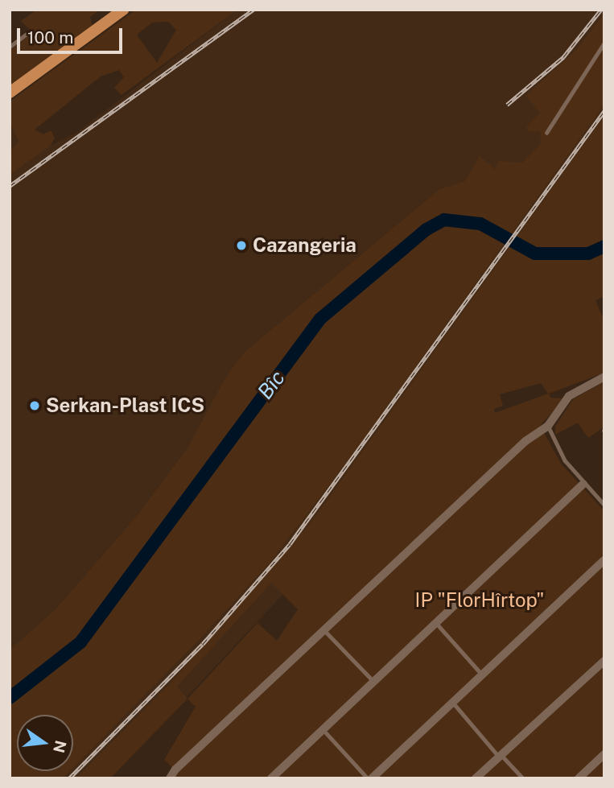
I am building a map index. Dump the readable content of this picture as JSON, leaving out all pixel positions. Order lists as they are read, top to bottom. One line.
{"water":["Bîc"],"parks":["IP \"FlorHîrtop\""],"places":["Cazangeria","Serkan-Plast ICS"],"scale_bar":"100 m","north":"right"}
